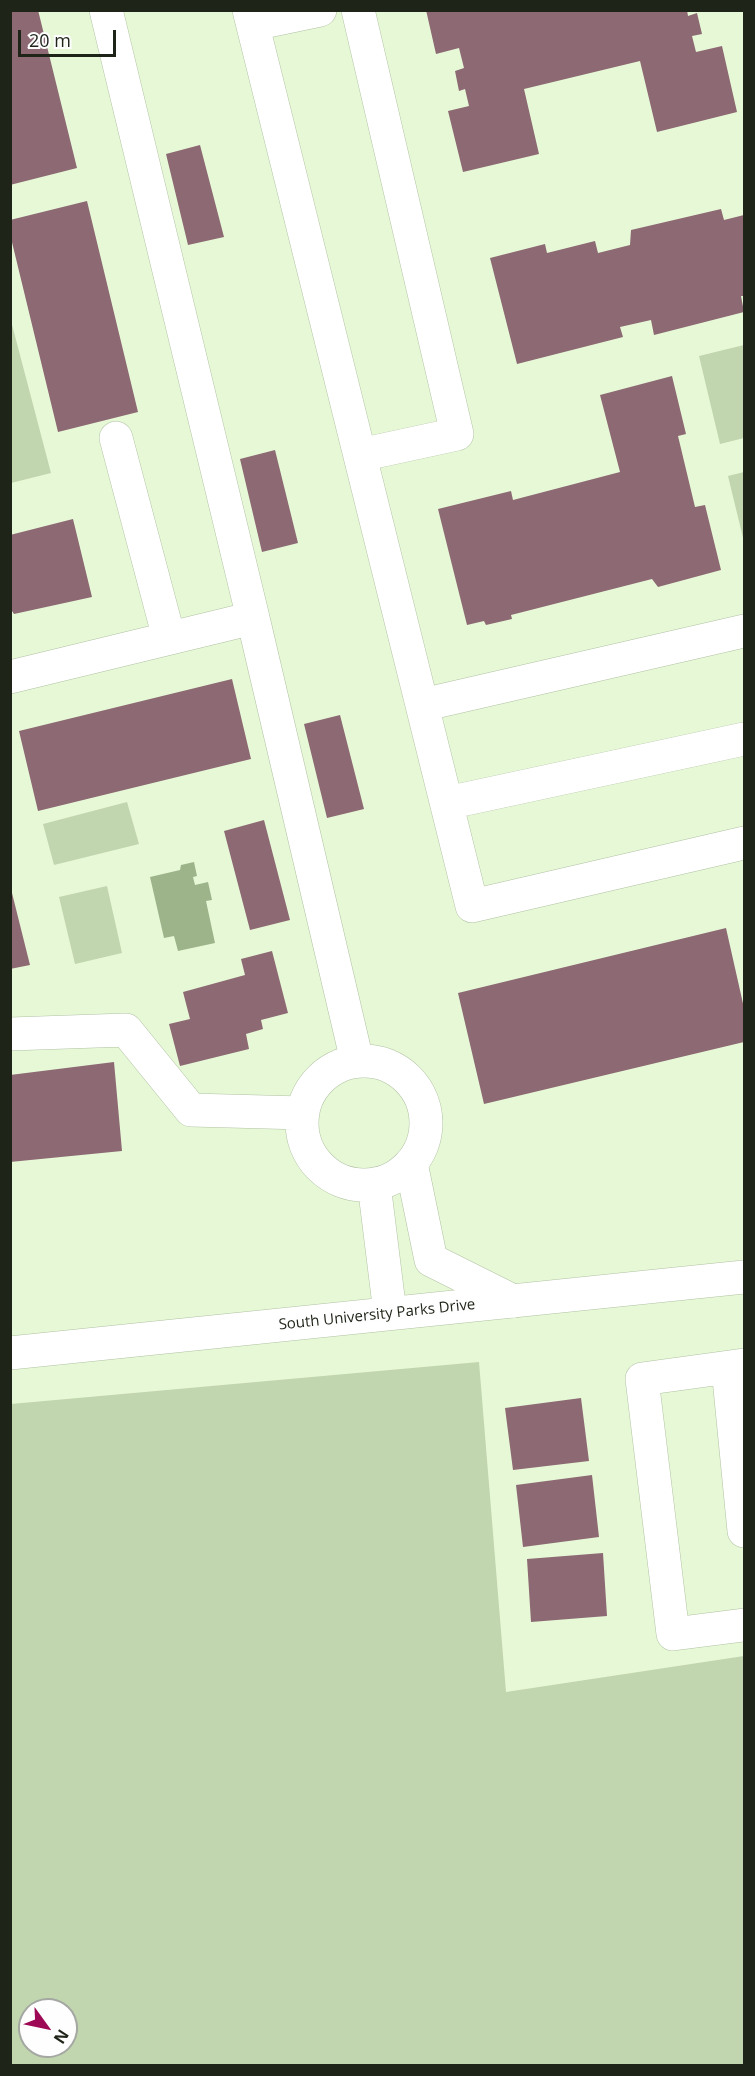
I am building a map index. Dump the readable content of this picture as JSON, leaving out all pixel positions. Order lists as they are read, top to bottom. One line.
{"streets":{"main road":["South University Parks Drive"]},"scale_bar":"20 m","north":"bottom right"}
